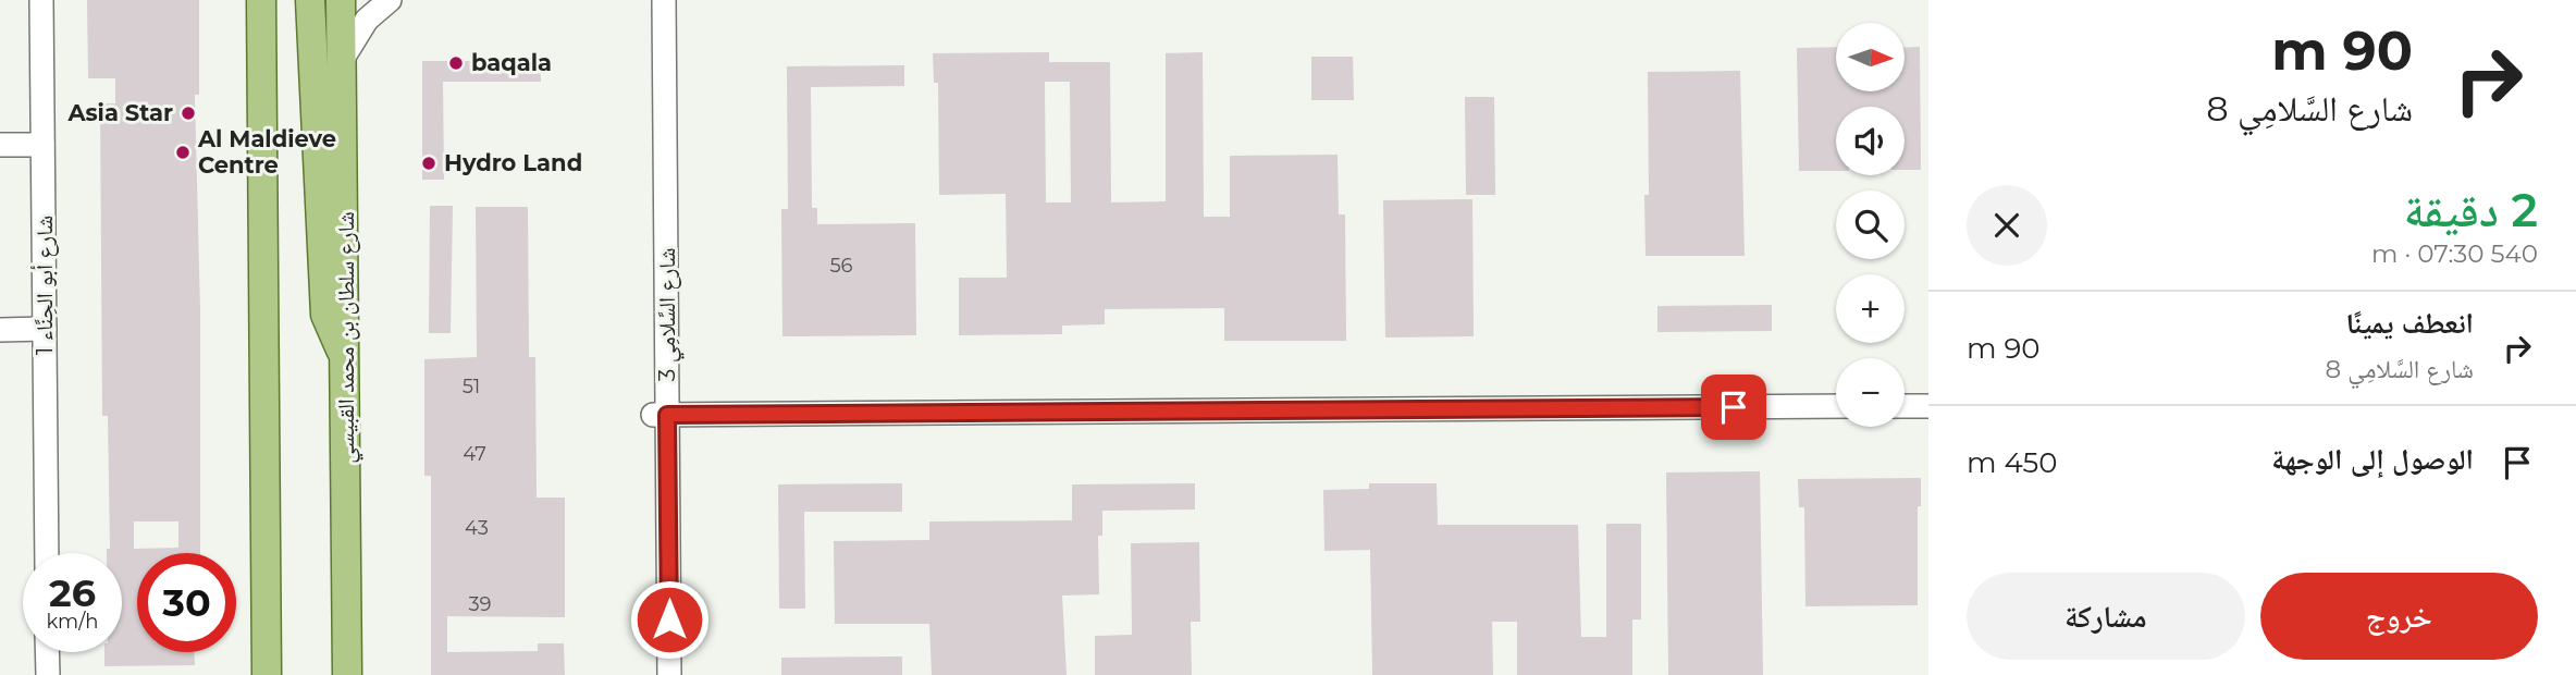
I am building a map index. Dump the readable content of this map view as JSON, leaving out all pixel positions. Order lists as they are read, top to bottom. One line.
{"streets":{"main road":["شارع سلطان بن محمد القبيسي"],"street":["شارع أبو الحِنَّاء 1","شارع السَّلامِي 3"]},"places":["baqala","Asia Star","Al Maldieve Centre","Hydro Land"],"house_numbers":["56","51","47","43","39"],"north":"right","page":{"turn":["90 m","شارع السَّلامِي 8"],"map_buttons":["+","−"],"heading":["2 دقيقة","540 m · 07:30"],"list":[{"name":"انعطف يمينًا","note":"شارع السَّلامِي 8","value":"90 m"},{"name":"الوصول إلى الوجهة","value":"450 m"}],"speed":"26 km/h","limit":"30","buttons":["خروج","مشاركة"]}}
